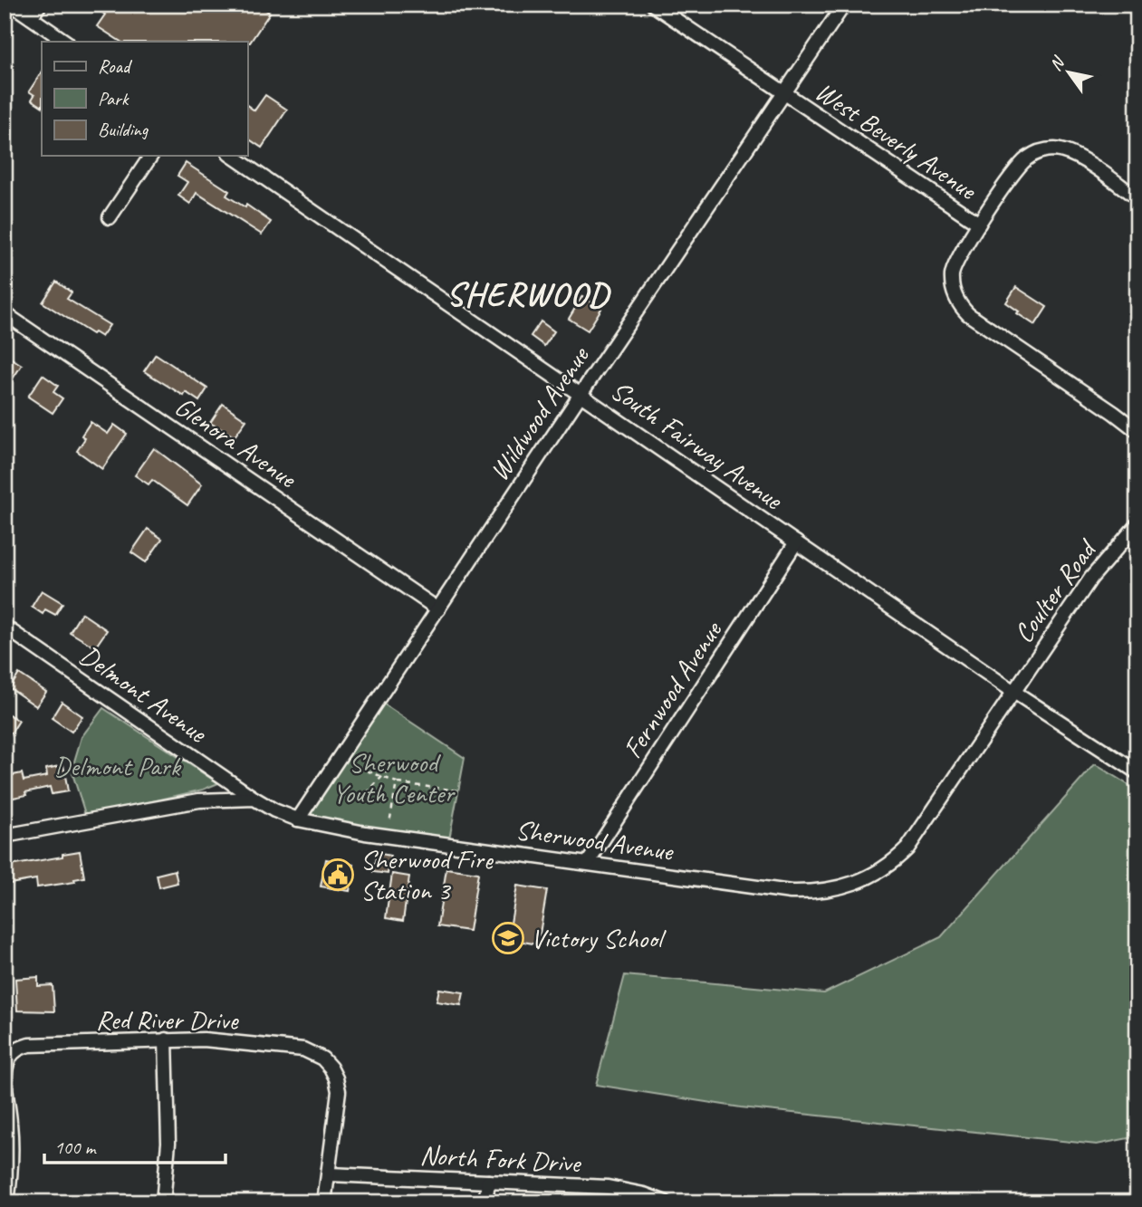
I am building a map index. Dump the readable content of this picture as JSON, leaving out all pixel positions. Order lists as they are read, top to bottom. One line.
{"streets":{"street":["West Beverly Avenue","Wildwood Avenue","Glenora Avenue","South Fairway Avenue","Coulter Road","Fernwood Avenue","Delmont Avenue","Sherwood Avenue","Red River Drive","North Fork Drive"]},"crossings":[["West Beverly Avenue","Wildwood Avenue"],["Wildwood Avenue","Glenora Avenue"],["Wildwood Avenue","South Fairway Avenue"],["Wildwood Avenue","Sherwood Avenue"],["South Fairway Avenue","Coulter Road"],["South Fairway Avenue","Fernwood Avenue"],["South Fairway Avenue","Sherwood Avenue"],["Coulter Road","Sherwood Avenue"],["Fernwood Avenue","Sherwood Avenue"],["Delmont Avenue","Sherwood Avenue"],["Red River Drive","North Fork Drive"]],"districts":["SHERWOOD"],"parks":["Sherwood Youth Center","Delmont Park"],"places":{"public building":["Sherwood Fire Station 3"],"school or university":["Victory School"]},"legend":["Road","Park","Building"],"scale_bar":"100 m","north":"top left"}
